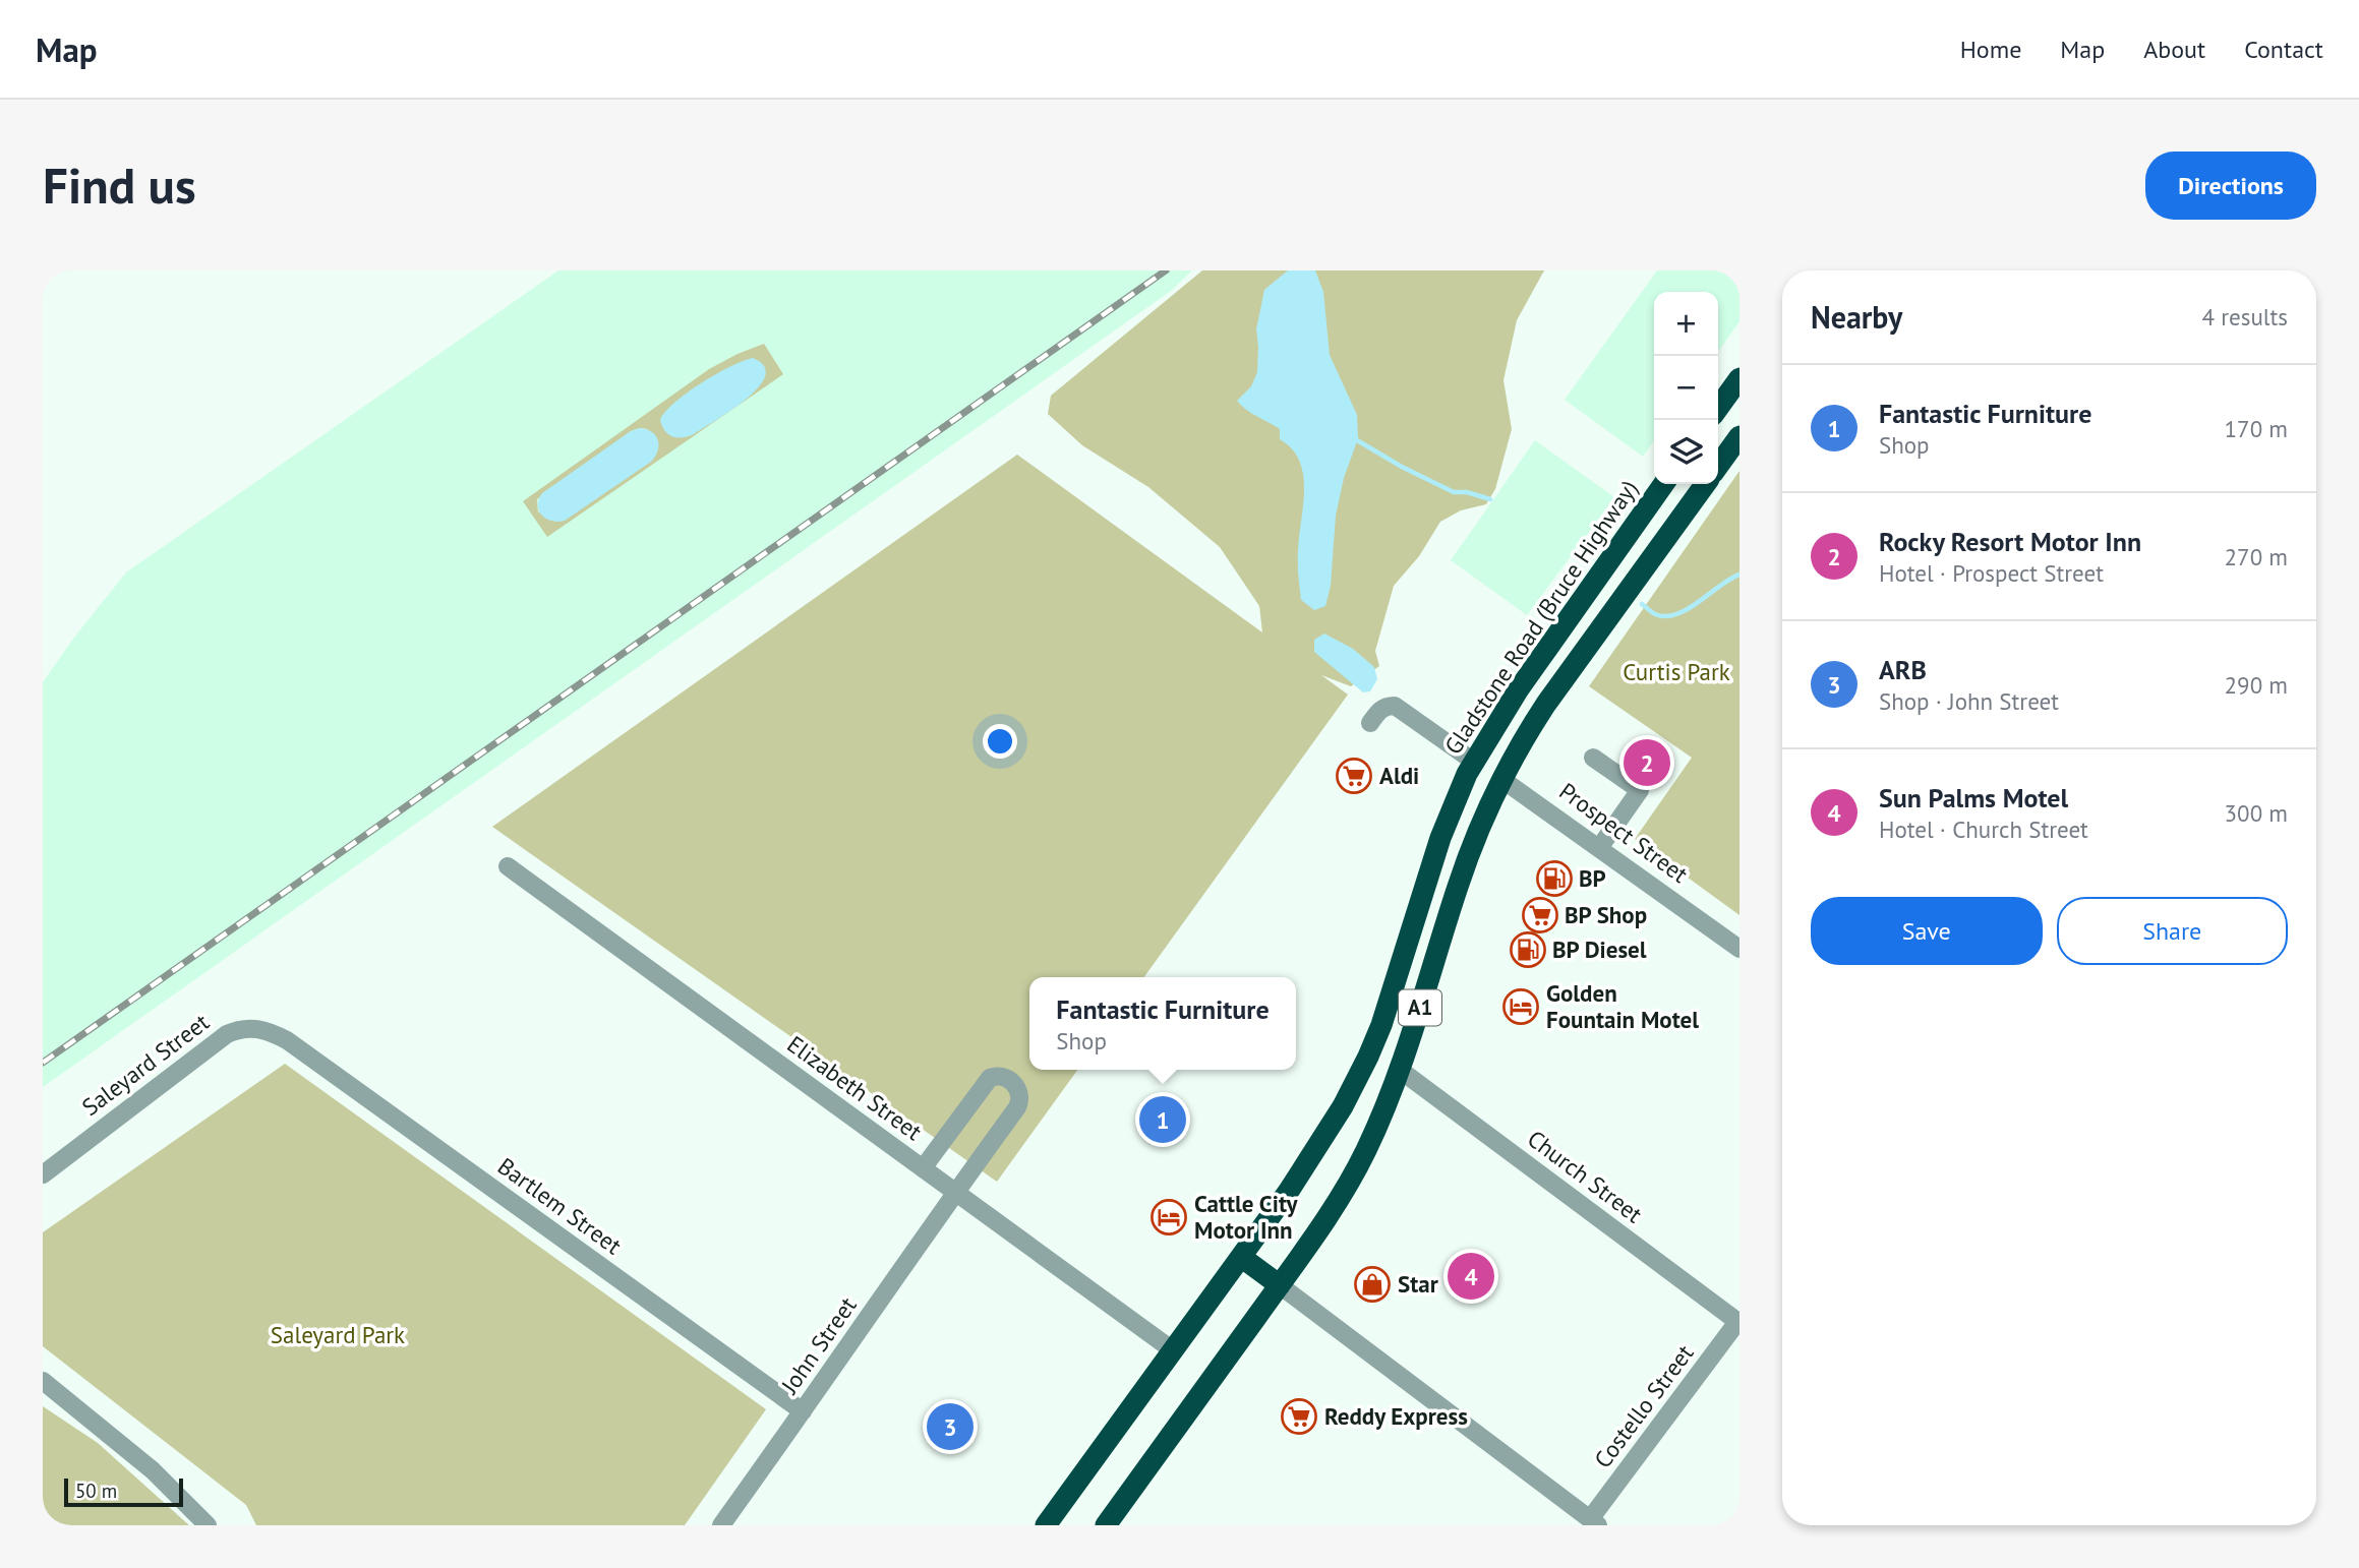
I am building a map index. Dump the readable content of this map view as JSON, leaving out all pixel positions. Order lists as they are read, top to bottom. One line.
{"streets":{"highway":["Gladstone Road (Bruce Highway)","Prospect Street","A1"],"street":["Saleyard Street","Elizabeth Street","Church Street","Bartlem Street","John Street","Costello Street"]},"crossings":[["Gladstone Road (Bruce Highway)","Prospect Street"],["Gladstone Road (Bruce Highway)","Elizabeth Street"],["Prospect Street","A1"],["A1","Church Street"],["Saleyard Street","Bartlem Street"],["Elizabeth Street","John Street"],["Church Street","Costello Street"],["Bartlem Street","John Street"]],"parks":["Curtis Park","Saleyard Park"],"places":{"supermarket":["Aldi","BP Shop","Reddy Express"],"fuel station":["BP","BP Diesel"],"hotel":["Golden Fountain Motel","Cattle City Motor Inn"],"shop":["Star"]},"scale_bar":"50 m","page":{"header":"Map","nav":["Home","Map","About","Contact"],"buttons":["Directions",["Save","Share"]],"title":"Find us","heading":["Nearby","4 results"],"map_buttons":["+","−"],"list":[{"mark":"1","name":"Fantastic Furniture","note":"Shop","value":"170 m"},{"mark":"2","name":"Rocky Resort Motor Inn","note":"Hotel · Prospect Street","value":"270 m"},{"mark":"3","name":"ARB","note":"Shop · John Street","value":"290 m"},{"mark":"4","name":"Sun Palms Motel","note":"Hotel · Church Street","value":"300 m"}],"pins":["2","1","4","3"],"popup":["Fantastic Furniture","Shop"],"scale":"50 m"}}
